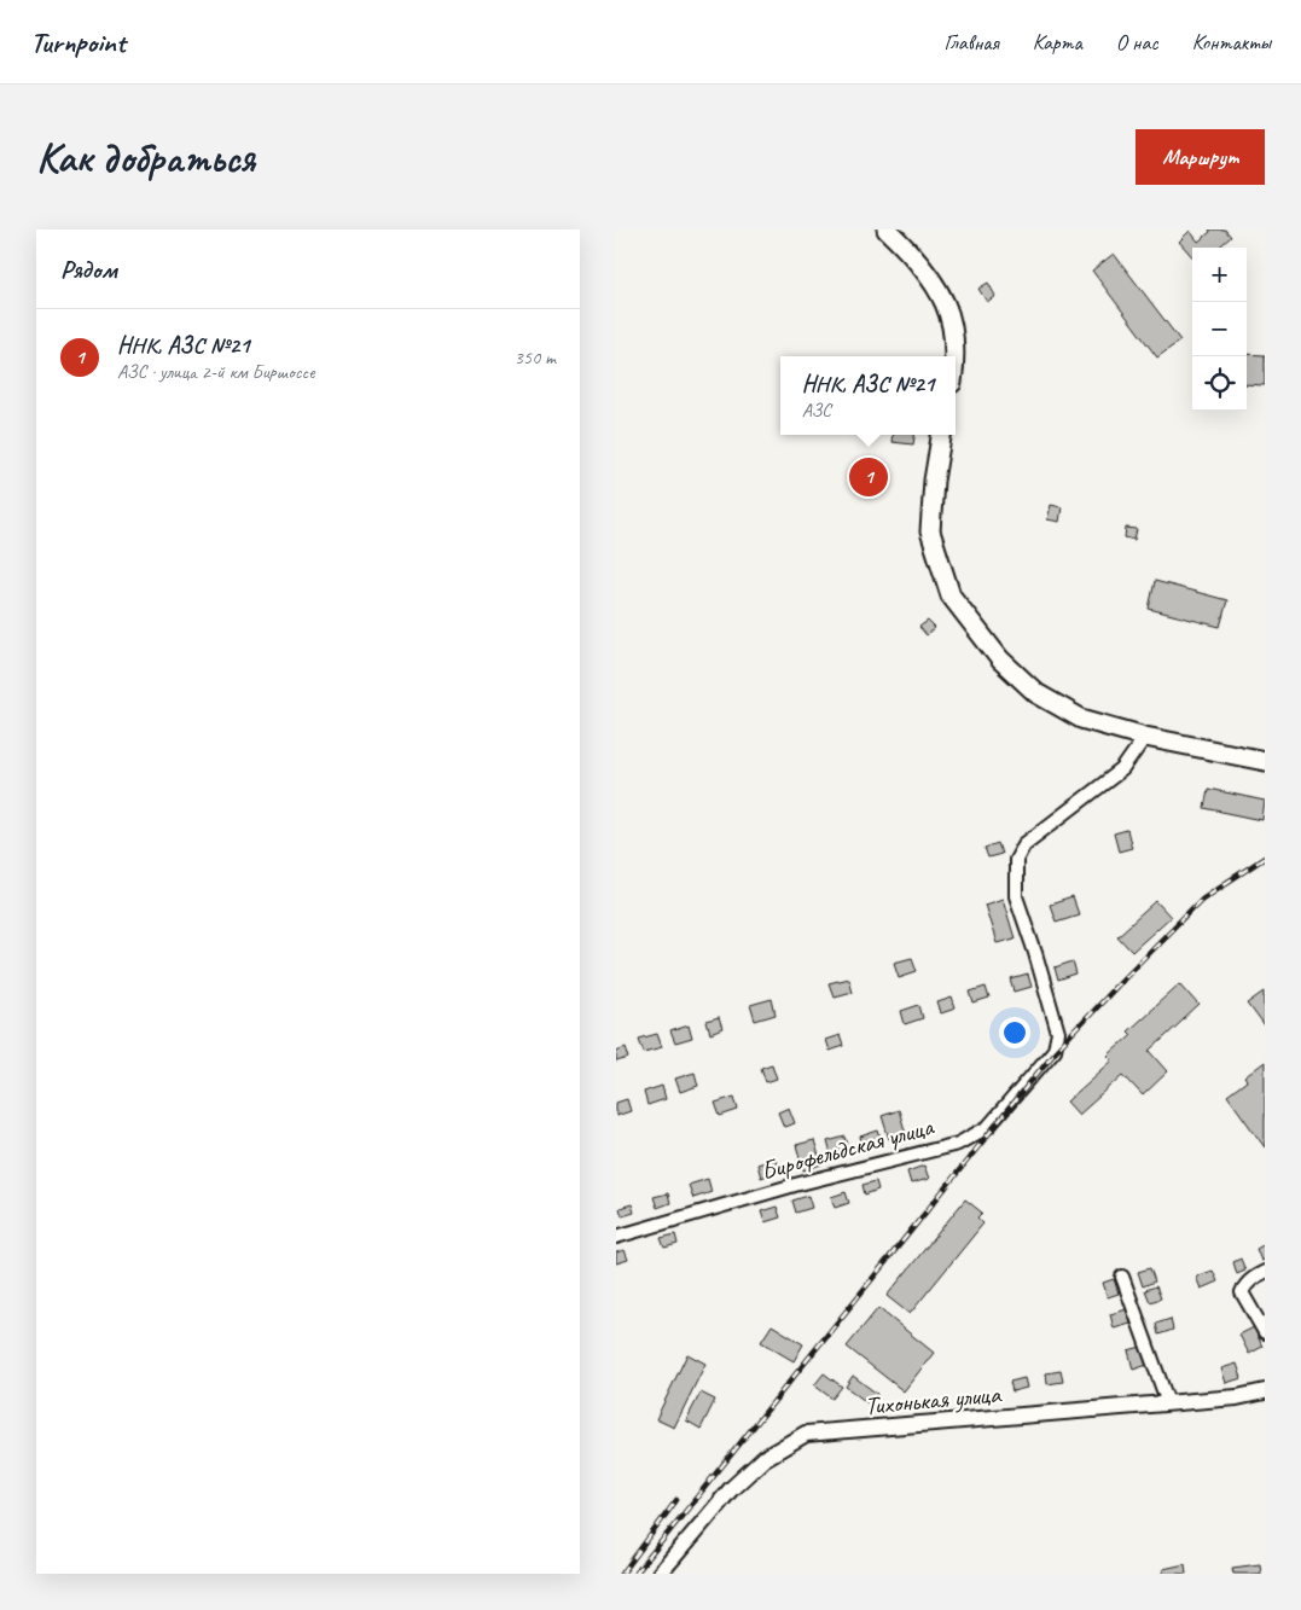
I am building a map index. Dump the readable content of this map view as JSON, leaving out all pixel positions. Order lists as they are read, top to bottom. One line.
{"streets":{"street":["Бирофельдская улица","Тихонькая улица"]},"page":{"header":"Turnpoint","nav":["Главная","Карта","О нас","Контакты"],"buttons":"Маршрут","title":"Как добраться","heading":"Рядом","map_buttons":["+","−"],"list":[{"mark":"1","name":"ННК, АЗС №21","note":"АЗС · улица 2-й км Биршоссе","value":"350 m"}],"popup":["ННК, АЗС №21","АЗС"],"pins":"1"}}
